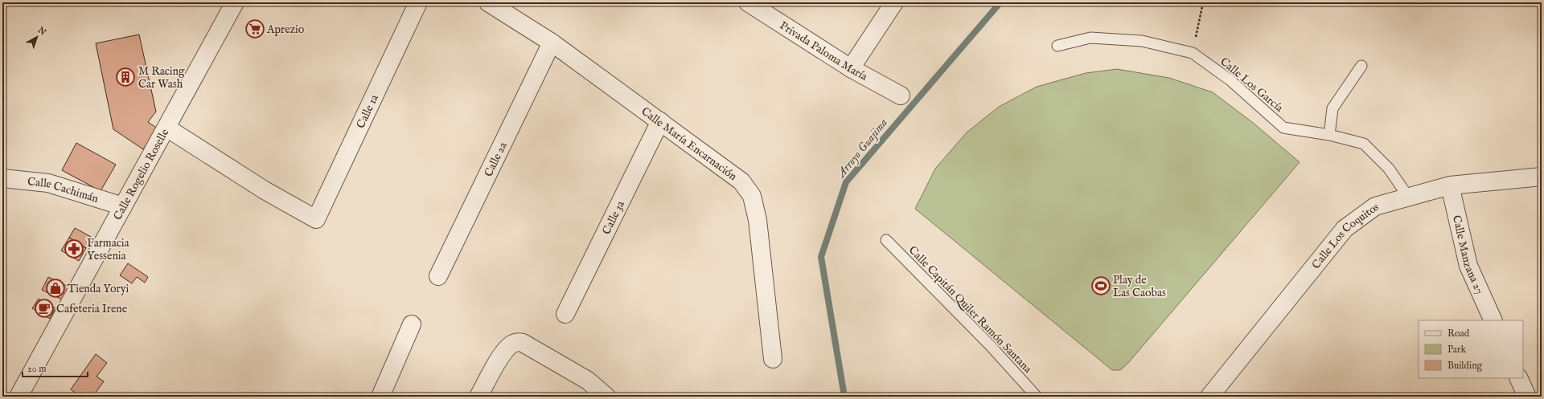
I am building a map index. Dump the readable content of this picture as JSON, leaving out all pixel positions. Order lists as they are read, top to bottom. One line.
{"streets":{"street":["Privada Paloma María","Calle 1a","Calle María Encarnación","Calle 2a","Calle Rogelio Roselle","Calle Cachimán","Calle 3a","Calle Los Coquitos","Calle Manzana 27"],"lane":["Calle Los García","Calle Capitán Quiler Ramón Santana"]},"crossings":[["Calle Los García","Calle Los Coquitos"],["Calle 1a","Calle Rogelio Roselle"],["Calle María Encarnación","Calle 2a"],["Calle María Encarnación","Calle 3a"],["Calle Rogelio Roselle","Calle Cachimán"],["Calle Los Coquitos","Calle Manzana 27"]],"water":["Arroyo Guajima"],"places":{"supermarket":["Aprezio"],"building":["M Racing Car Wash"],"pharmacy":["Farmacia Yessenia"],"sports":["Play de Las Caobas"],"shop":["Tienda Yoryi"],"cafe":["Cafeteria Irene"]},"legend":["Road","Park","Building"],"scale_bar":"20 m","north":"top right"}
